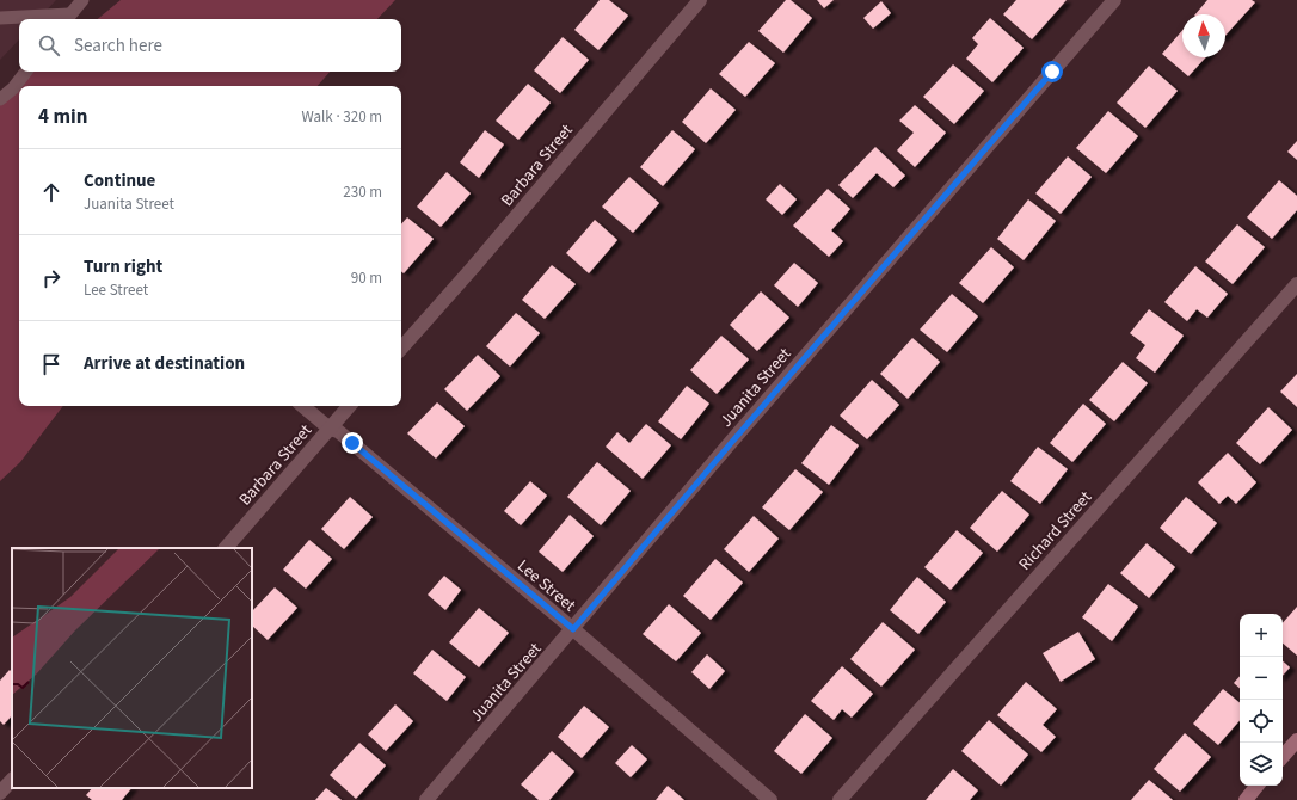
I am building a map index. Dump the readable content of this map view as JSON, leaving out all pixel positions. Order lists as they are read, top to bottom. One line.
{"streets":{"street":["Barbara Street","Juanita Street","Richard Street","Lee Street"]},"crossings":[["Barbara Street","Lee Street"],["Juanita Street","Lee Street"]],"north":"top","page":{"search":"Search here","heading":["4 min","Walk · 320 m"],"list":[["Continue","Juanita Street","230 m"],["Turn right","Lee Street","90 m"],"Arrive at destination"],"map_buttons":["+","−"]}}
